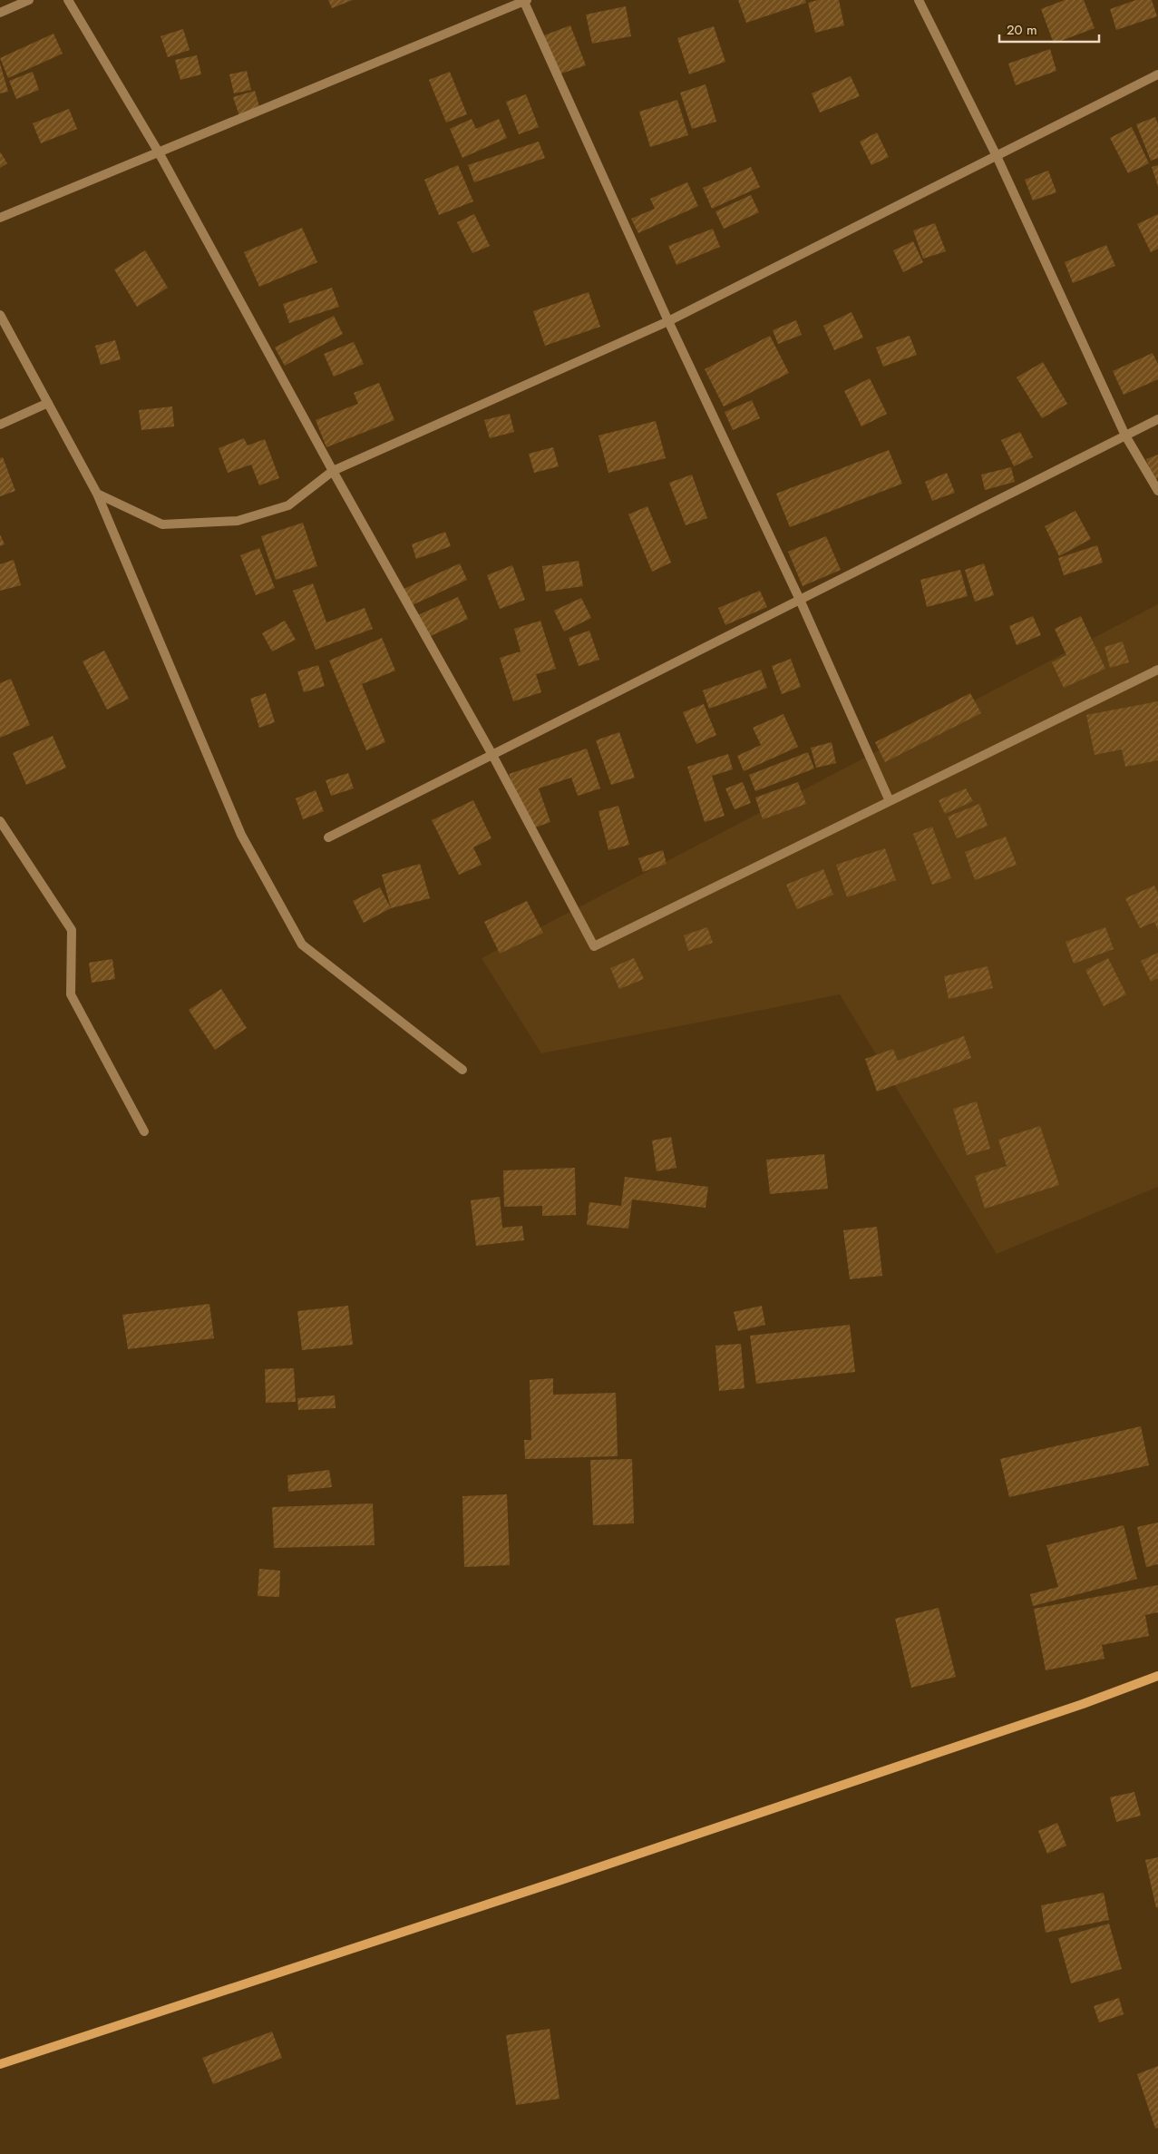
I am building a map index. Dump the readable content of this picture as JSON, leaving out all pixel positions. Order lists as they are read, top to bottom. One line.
{"scale_bar":"20 m"}
